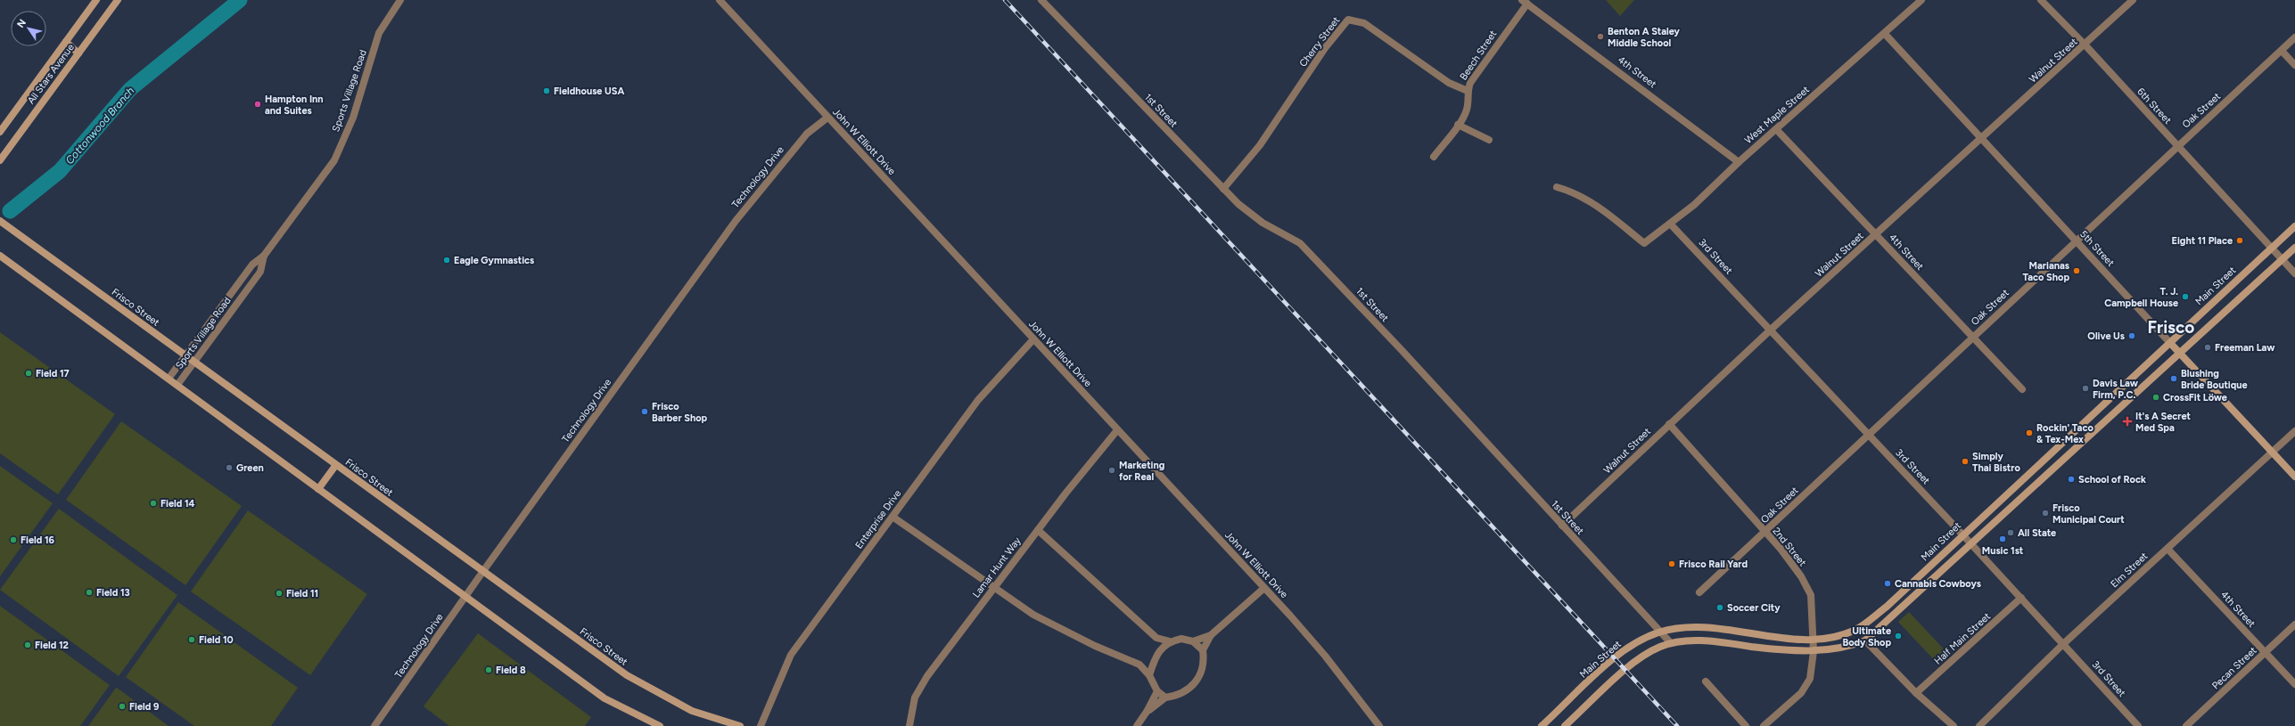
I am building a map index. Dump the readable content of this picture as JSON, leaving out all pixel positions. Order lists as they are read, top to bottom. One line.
{"streets":{"street":["Cherry Street","Beech Street","Walnut Street","4th Street","All Stars Avenue","Sports Village Road","6th Street","1st Street","Oak Street","West Maple Street","John W Elliott Drive","Technology Drive","5th Street","3rd Street","Main Street","Frisco Street","Enterprise Drive","2nd Street","Lamar Hunt Way","Elm Street","Half Main Street","Pecan Street"]},"crossings":[["Cherry Street","Beech Street"],["Cherry Street","1st Street"],["Beech Street","4th Street"],["Walnut Street","4th Street"],["Walnut Street","6th Street"],["Walnut Street","1st Street"],["Walnut Street","5th Street"],["Walnut Street","3rd Street"],["Walnut Street","2nd Street"],["4th Street","Oak Street"],["4th Street","West Maple Street"],["4th Street","Elm Street"],["4th Street","Pecan Street"],["Sports Village Road","Frisco Street"],["6th Street","Oak Street"],["6th Street","Main Street"],["1st Street","Main Street"],["Oak Street","5th Street"],["Oak Street","3rd Street"],["Oak Street","2nd Street"],["West Maple Street","5th Street"],["West Maple Street","3rd Street"],["John W Elliott Drive","Technology Drive"],["John W Elliott Drive","Enterprise Drive"],["John W Elliott Drive","Lamar Hunt Way"],["Technology Drive","Frisco Street"],["5th Street","Main Street"],["5th Street","Elm Street"],["3rd Street","Main Street"],["3rd Street","Elm Street"],["3rd Street","Half Main Street"],["Main Street","2nd Street"]],"districts":["Frisco"],"water":["Cottonwood Branch"],"places":{"other":["Benton A Staley Middle School","Fieldhouse USA","Hampton Inn and Suites","Eight 11 Place","Eagle Gymnastics","Marianas Taco Shop","T. J. Campbell House","Olive Us","Freeman Law","Field 17","Blushing Bride Boutique","Davis Law Firm, P.C.","CrossFit Löwe","Frisco Barber Shop","Rockin' Taco & Tex-Mex","Simply Thai Bistro","Green","Marketing for Real","School of Rock","Field 14","Frisco Municipal Court","All State","Music 1st","Field 16","Frisco Rail Yard","Cannabis Cowboys","Field 13","Field 11","Soccer City","Ultimate Body Shop","Field 10","Field 12","Field 8","Field 9"],"health":["It's A Secret Med Spa"]},"north":"top left"}
